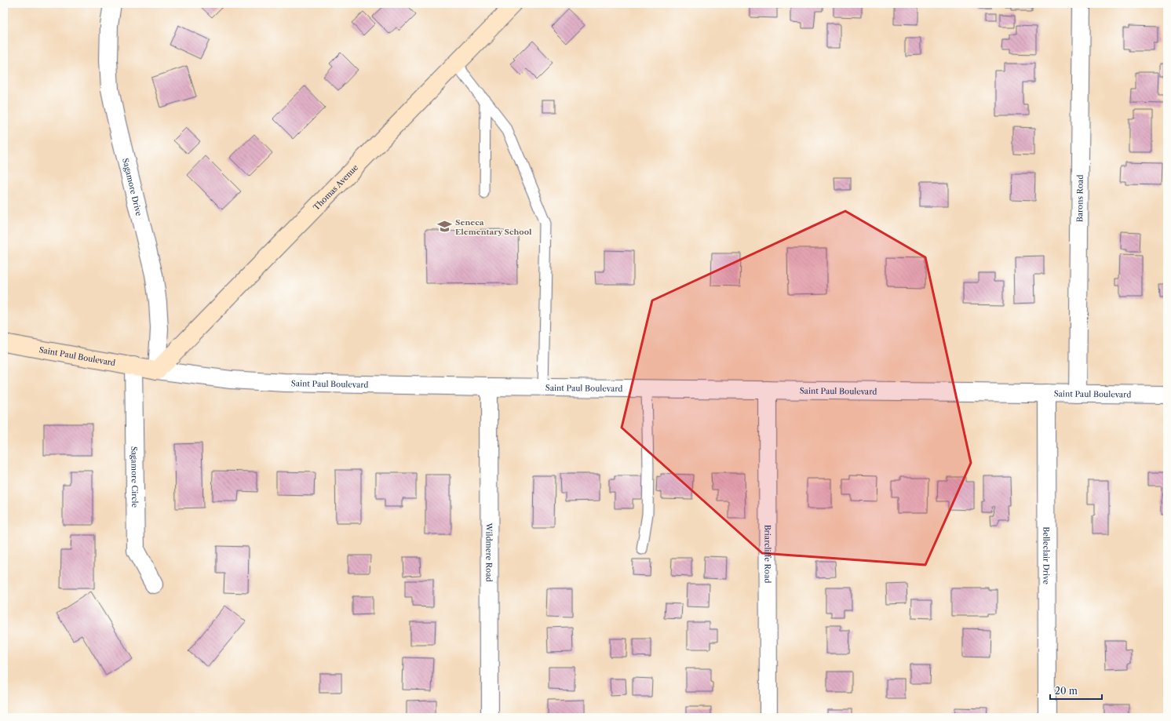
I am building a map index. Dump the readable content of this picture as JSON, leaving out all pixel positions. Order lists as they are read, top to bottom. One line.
{"streets":{"main road":["Thomas Avenue","Saint Paul Boulevard"],"street":["Sagamore Drive","Barons Road","Sagamore Circle","Wildmere Road","Briarcliffe Road","Belleclair Drive"]},"crossings":[["Sagamore Drive","Thomas Avenue"],["Sagamore Drive","Saint Paul Boulevard"],["Thomas Avenue","Saint Paul Boulevard"],["Barons Road","Saint Paul Boulevard"],["Saint Paul Boulevard","Sagamore Circle"],["Saint Paul Boulevard","Wildmere Road"],["Saint Paul Boulevard","Briarcliffe Road"],["Saint Paul Boulevard","Belleclair Drive"]],"places":{"school or university":["Seneca Elementary School"]},"scale_bar":"20 m"}
